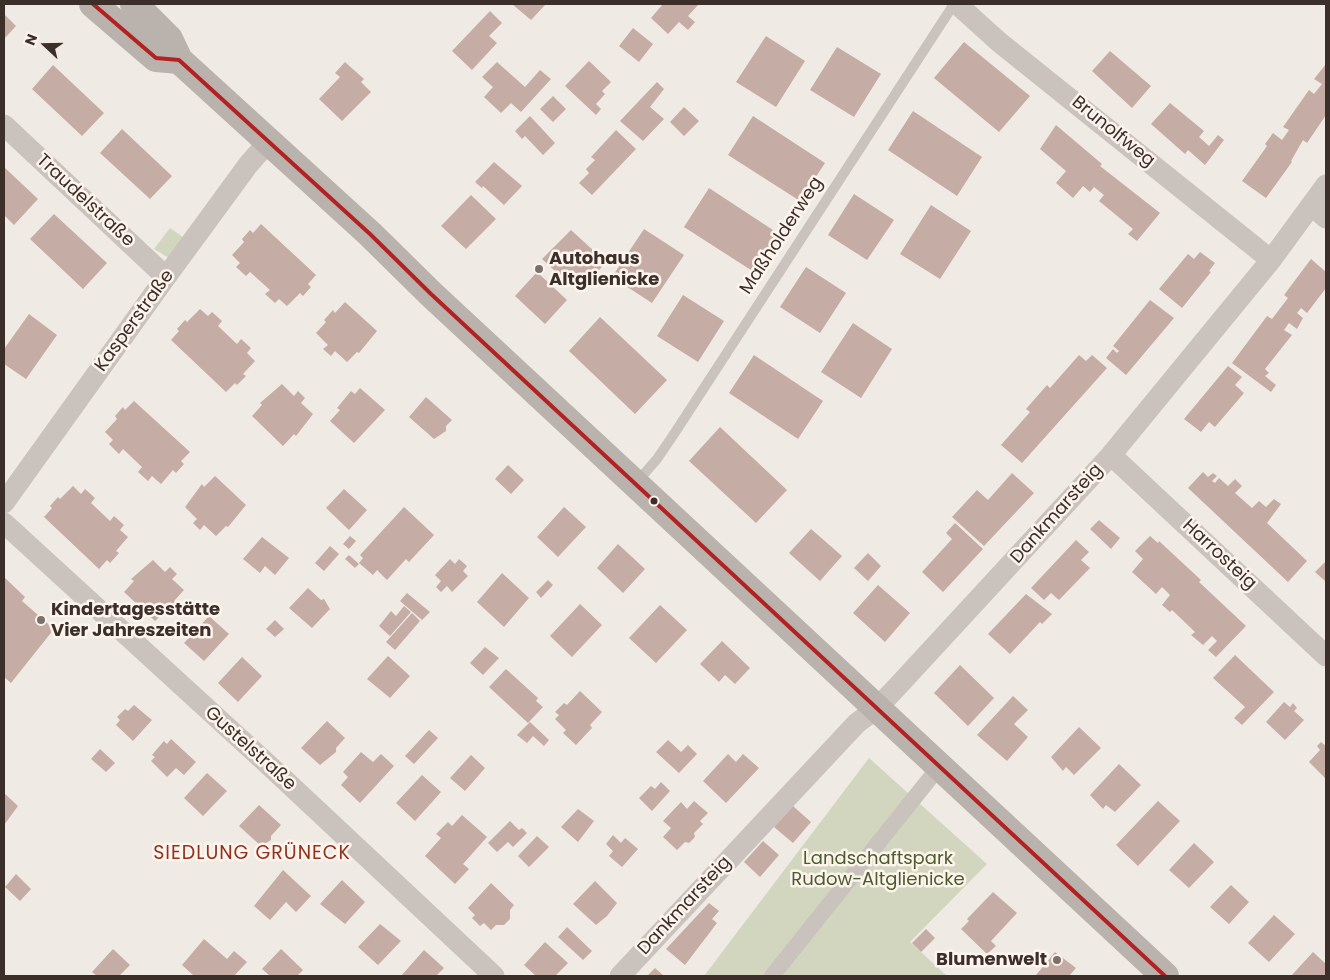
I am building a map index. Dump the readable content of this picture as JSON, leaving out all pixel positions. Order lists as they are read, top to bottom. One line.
{"streets":{"street":["Brunolfweg","Traudelstraße","Kasperstraße","Dankmarsteig","Harrosteig","Gustelstraße"],"lane":["Maßholderweg"]},"crossings":[["Brunolfweg","Maßholderweg"],["Brunolfweg","Dankmarsteig"],["Traudelstraße","Kasperstraße"],["Dankmarsteig","Harrosteig"]],"districts":["SIEDLUNG GRÜNECK"],"parks":["Landschaftspark Rudow-Altglienicke"],"places":["Autohaus Altglienicke","Kindertagesstätte Vier Jahreszeiten","Blumenwelt"],"north":"left"}
